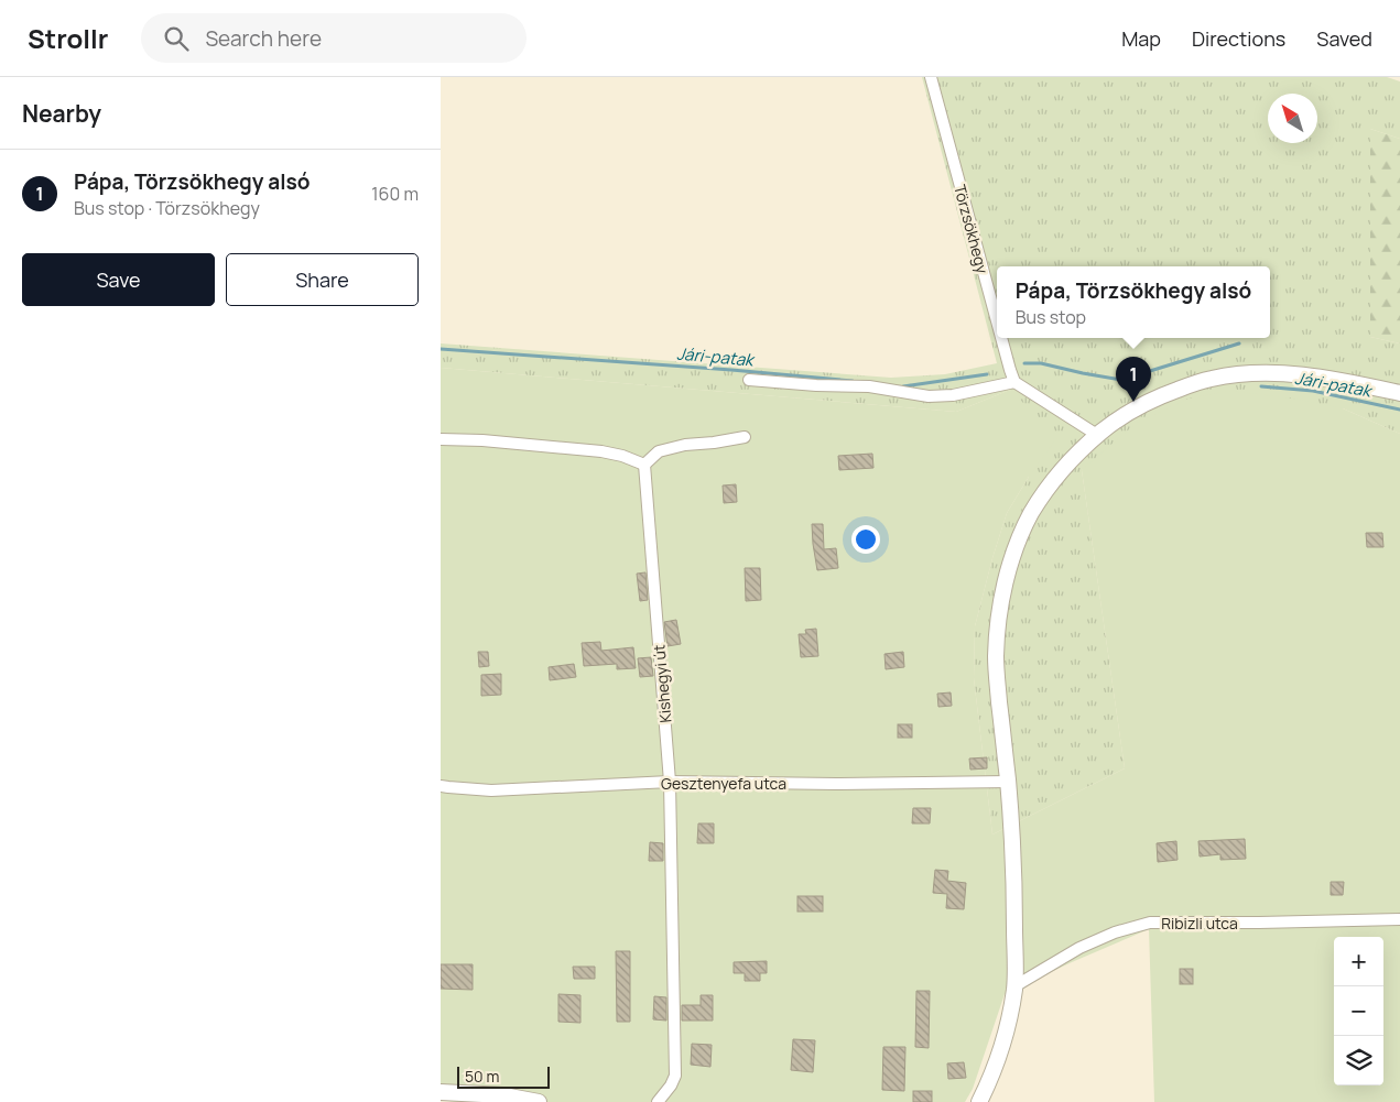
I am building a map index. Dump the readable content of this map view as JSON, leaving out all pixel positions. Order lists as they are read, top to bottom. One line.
{"streets":{"street":["Törzsökhegy","Kishegyi út","Gesztenyefa utca","Ribizli utca"]},"crossings":[["Kishegyi út","Gesztenyefa utca"]],"water":["Jári-patak"],"scale_bar":"50 m","north":"top left","page":{"header":"Strollr","search":"Search here","nav":["Map","Directions","Saved"],"heading":"Nearby","list":[{"mark":"1","name":"Pápa, Törzsökhegy alsó","note":"Bus stop · Törzsökhegy","value":"160 m"}],"buttons":["Save","Share"],"popup":["Pápa, Törzsökhegy alsó","Bus stop"],"pins":"1","map_buttons":["+","−"],"scale":"50 m"}}
